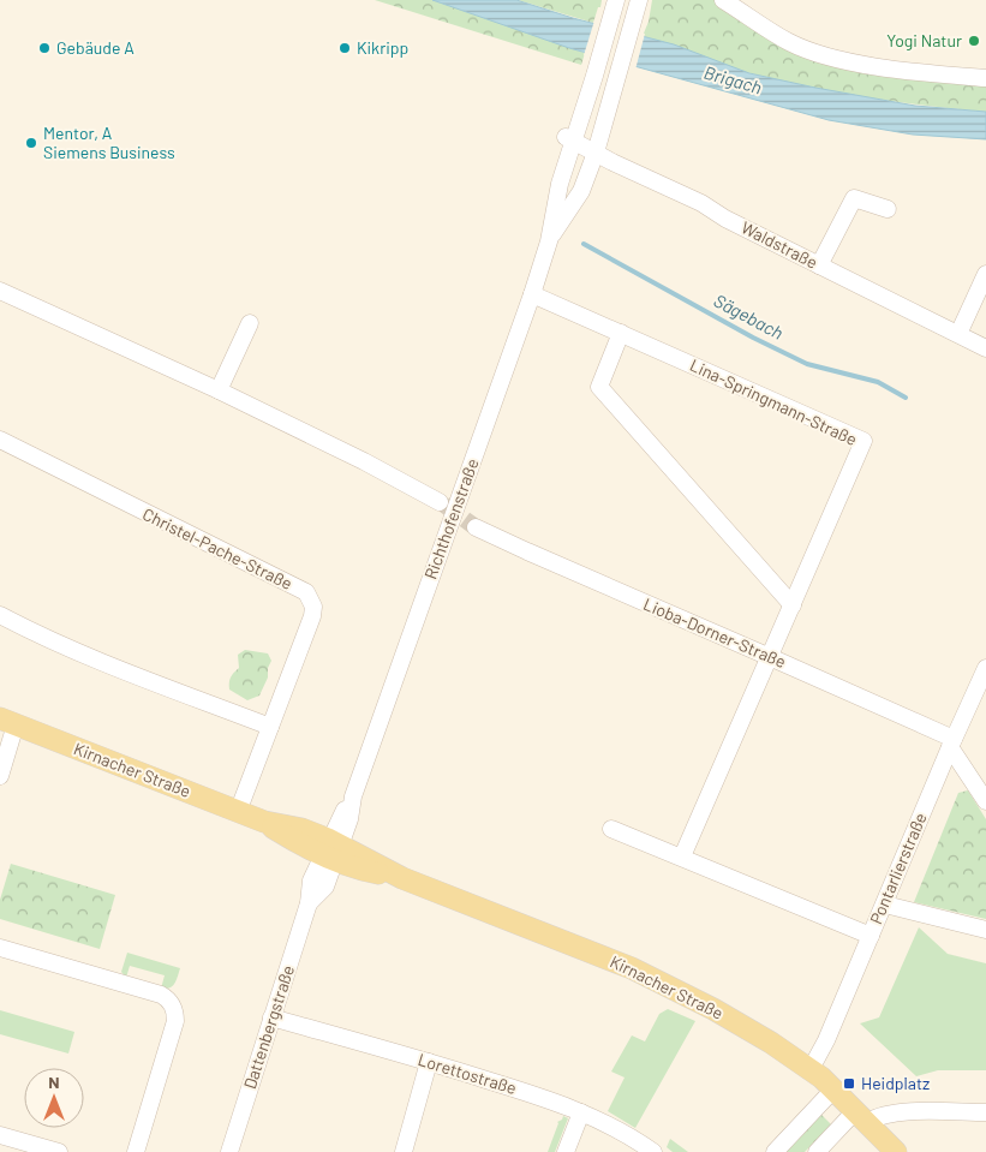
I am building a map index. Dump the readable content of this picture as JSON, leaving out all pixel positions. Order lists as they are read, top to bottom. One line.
{"streets":{"main road":["Kirnacher Straße"],"street":["Waldstraße","Lina-Springmann-Straße","Richthofenstraße","Christel-Pache-Straße","Lioba-Dorner-Straße","Pontarlierstraße","Dattenbergstraße","Lorettostraße"]},"crossings":[["Waldstraße","Richthofenstraße"],["Lina-Springmann-Straße","Richthofenstraße"],["Lina-Springmann-Straße","Lioba-Dorner-Straße"],["Richthofenstraße","Kirnacher Straße"],["Richthofenstraße","Dattenbergstraße"],["Christel-Pache-Straße","Kirnacher Straße"],["Lioba-Dorner-Straße","Pontarlierstraße"],["Kirnacher Straße","Pontarlierstraße"],["Kirnacher Straße","Dattenbergstraße"],["Dattenbergstraße","Lorettostraße"]],"water":["Brigach","Sägebach"],"places":{"other":["Yogi Natur","Gebäude A","Kikripp","Mentor, A Siemens Business"],"transit":["Heidplatz"]},"north":"top"}
